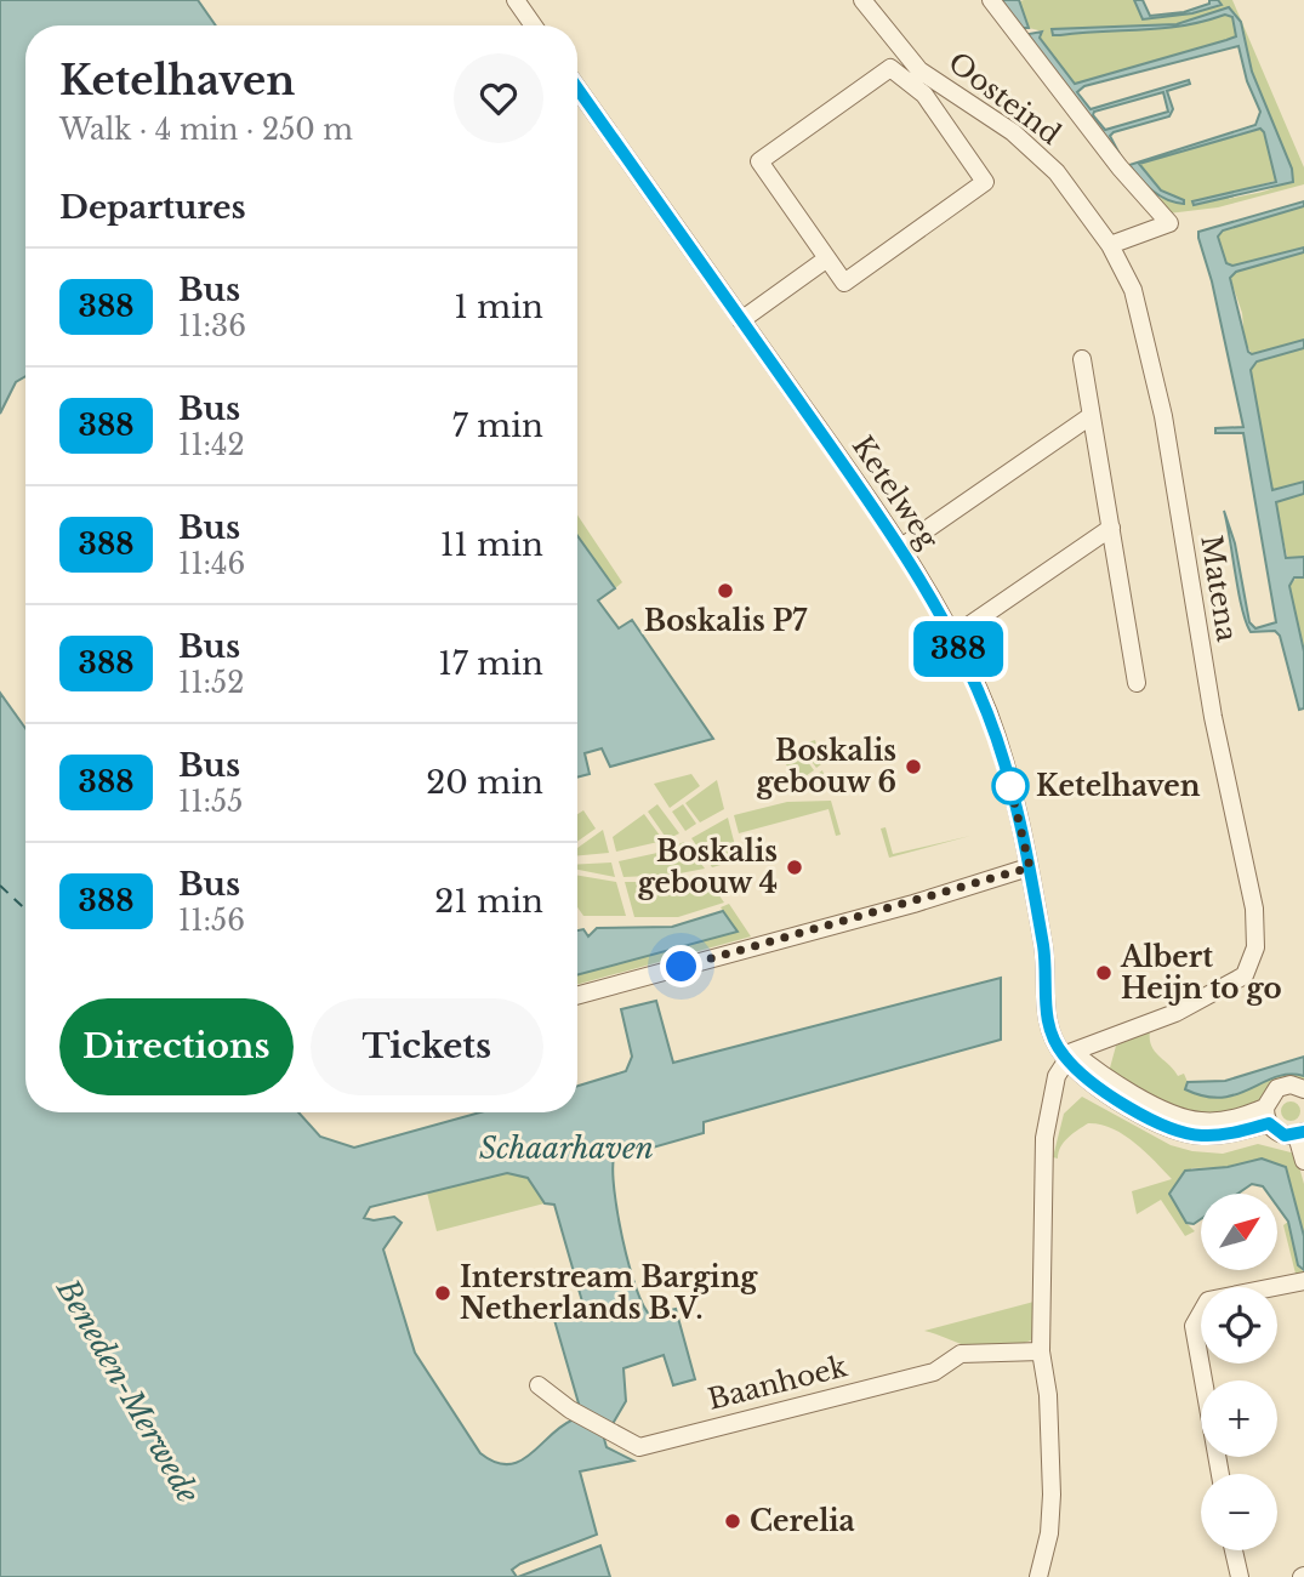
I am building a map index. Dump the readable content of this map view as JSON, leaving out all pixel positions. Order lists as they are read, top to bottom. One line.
{"streets":{"street":["Oosteind","Ketelweg","Matena","Baanhoek"]},"crossings":[["Oosteind","Matena"],["Ketelweg","Matena"]],"water":["Schaarhaven","Beneden-Merwede"],"places":["Boskalis P7","Boskalis gebouw 6","Ketelhaven","Boskalis gebouw 4","Albert Heijn to go","Interstream Barging Netherlands B.V.","Cerelia"],"lines":["bus line 388"],"north":"top right","page":{"on_map":"388","heading":[["Ketelhaven","Walk · 4 min · 250 m"],"Departures"],"list":[{"mark":"388","name":"Bus","note":"11:36","value":"1 min"},{"mark":"388","name":"Bus","note":"11:42","value":"7 min"},{"mark":"388","name":"Bus","note":"11:46","value":"11 min"},{"mark":"388","name":"Bus","note":"11:52","value":"17 min"},{"mark":"388","name":"Bus","note":"11:55","value":"20 min"},{"mark":"388","name":"Bus","note":"11:56","value":"21 min"}],"buttons":["Directions","Tickets"],"map_buttons":["+","−"]}}
